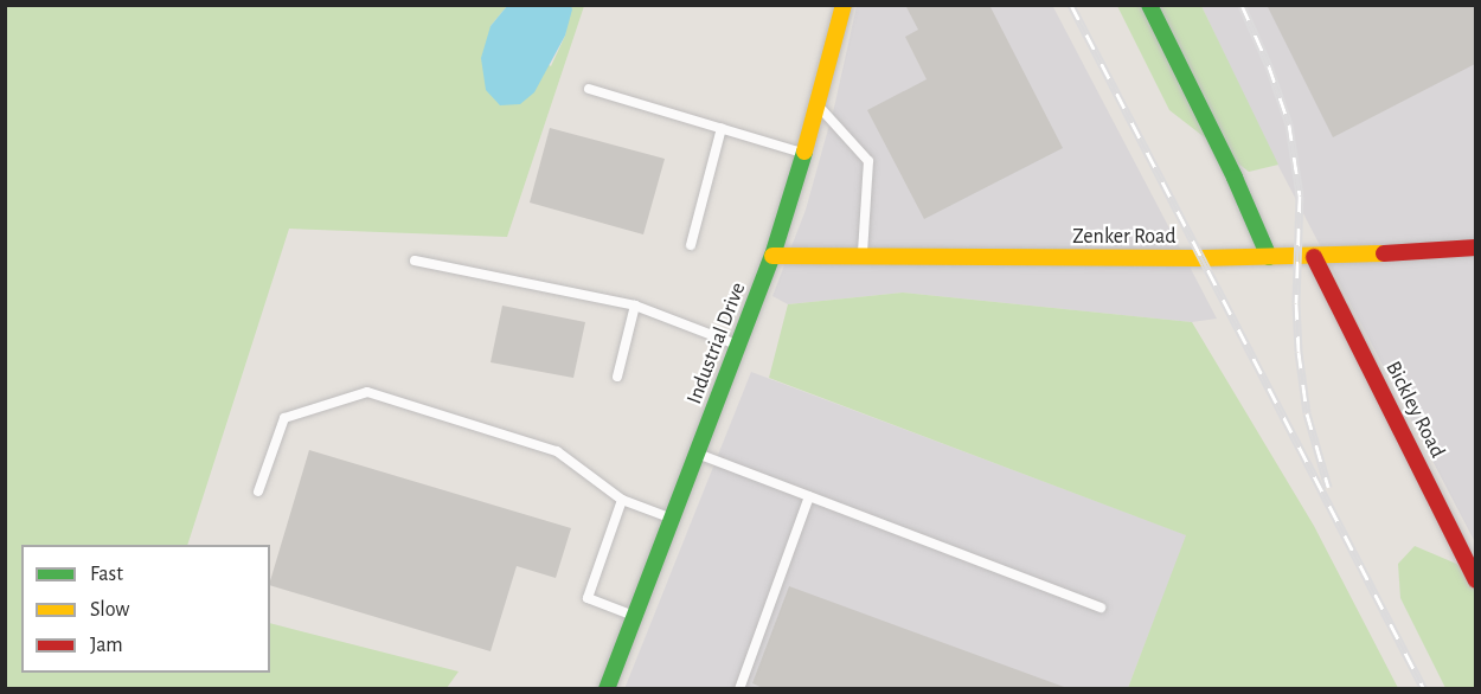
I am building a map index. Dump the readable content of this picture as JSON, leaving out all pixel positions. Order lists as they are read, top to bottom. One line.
{"streets":{"street":["Zenker Road","Industrial Drive","Bickley Road"]},"crossings":[["Zenker Road","Industrial Drive"],["Zenker Road","Bickley Road"]],"legend":["Fast","Slow","Jam"]}
